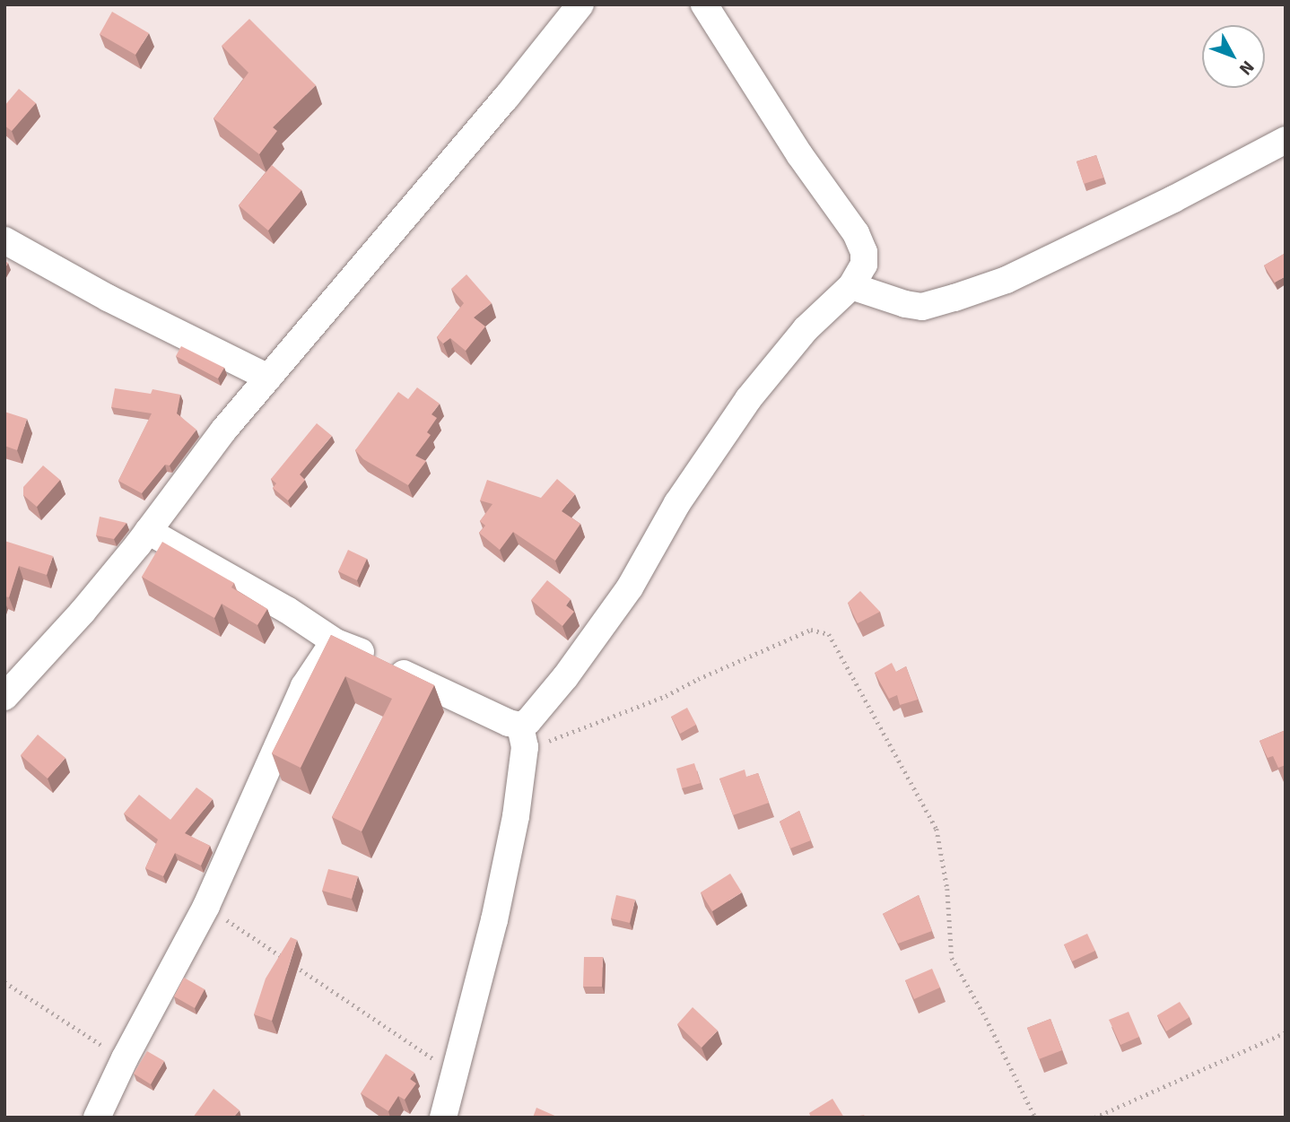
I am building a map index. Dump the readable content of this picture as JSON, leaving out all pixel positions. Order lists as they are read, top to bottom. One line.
{"north":"bottom right"}
